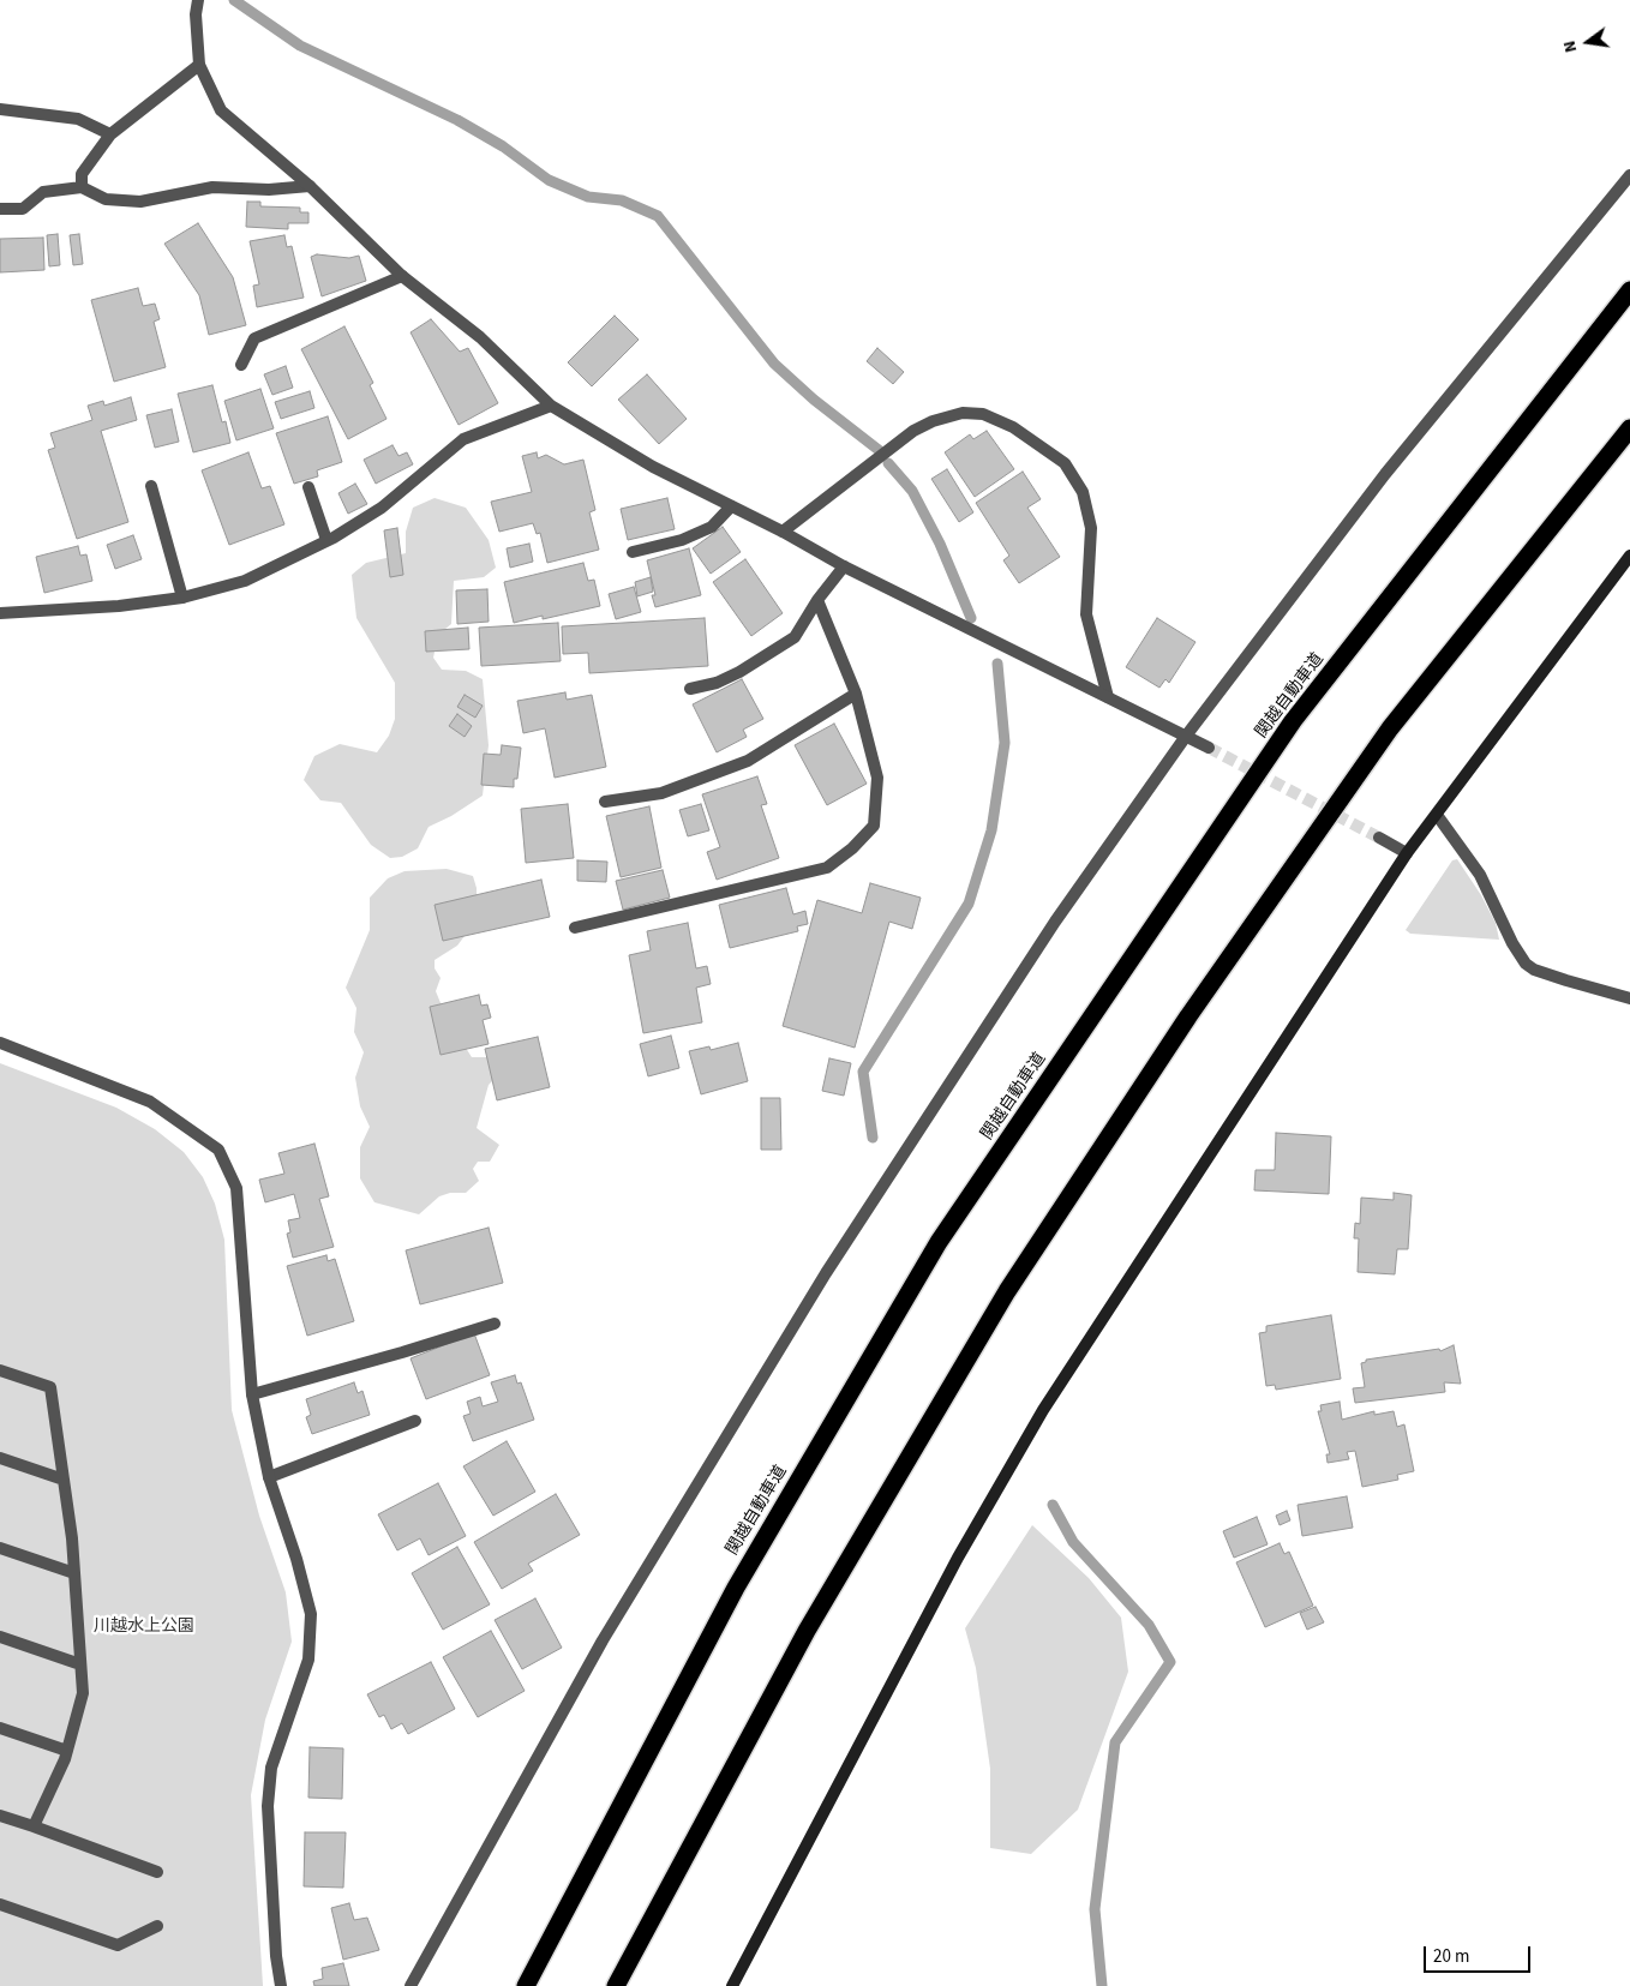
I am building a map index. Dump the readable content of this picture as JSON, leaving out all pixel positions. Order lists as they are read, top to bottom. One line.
{"streets":{"highway":["関越自動車道"]},"parks":["川越水上公園"],"scale_bar":"20 m","north":"left"}
